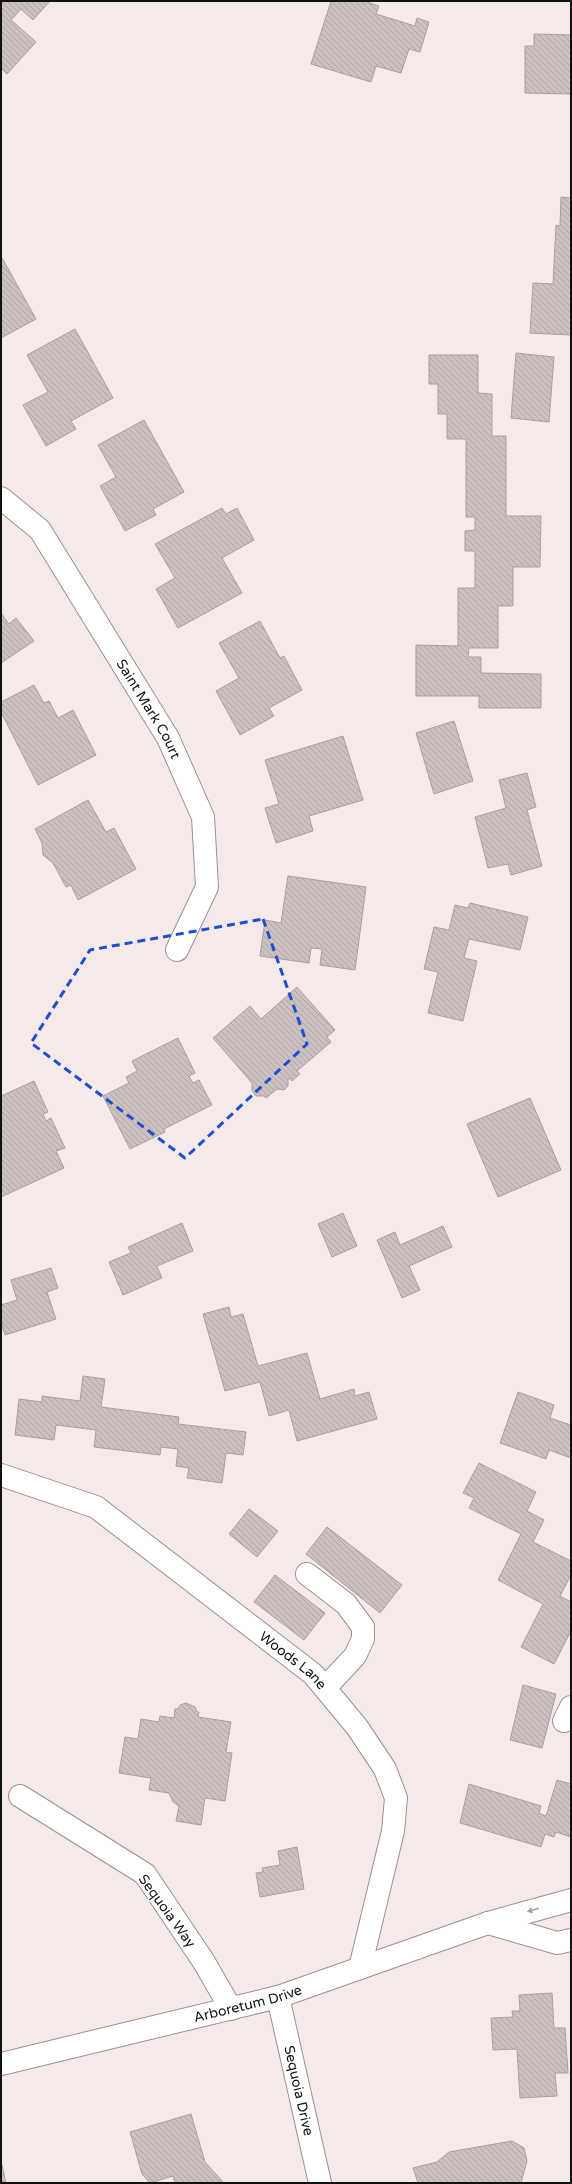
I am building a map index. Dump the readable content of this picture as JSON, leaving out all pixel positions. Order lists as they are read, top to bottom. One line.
{"streets":{"street":["Saint Mark Court","Woods Lane","Sequoia Way","Arboretum Drive","Sequoia Drive"]},"crossings":[["Woods Lane","Arboretum Drive"],["Sequoia Way","Arboretum Drive"],["Arboretum Drive","Sequoia Drive"]]}
